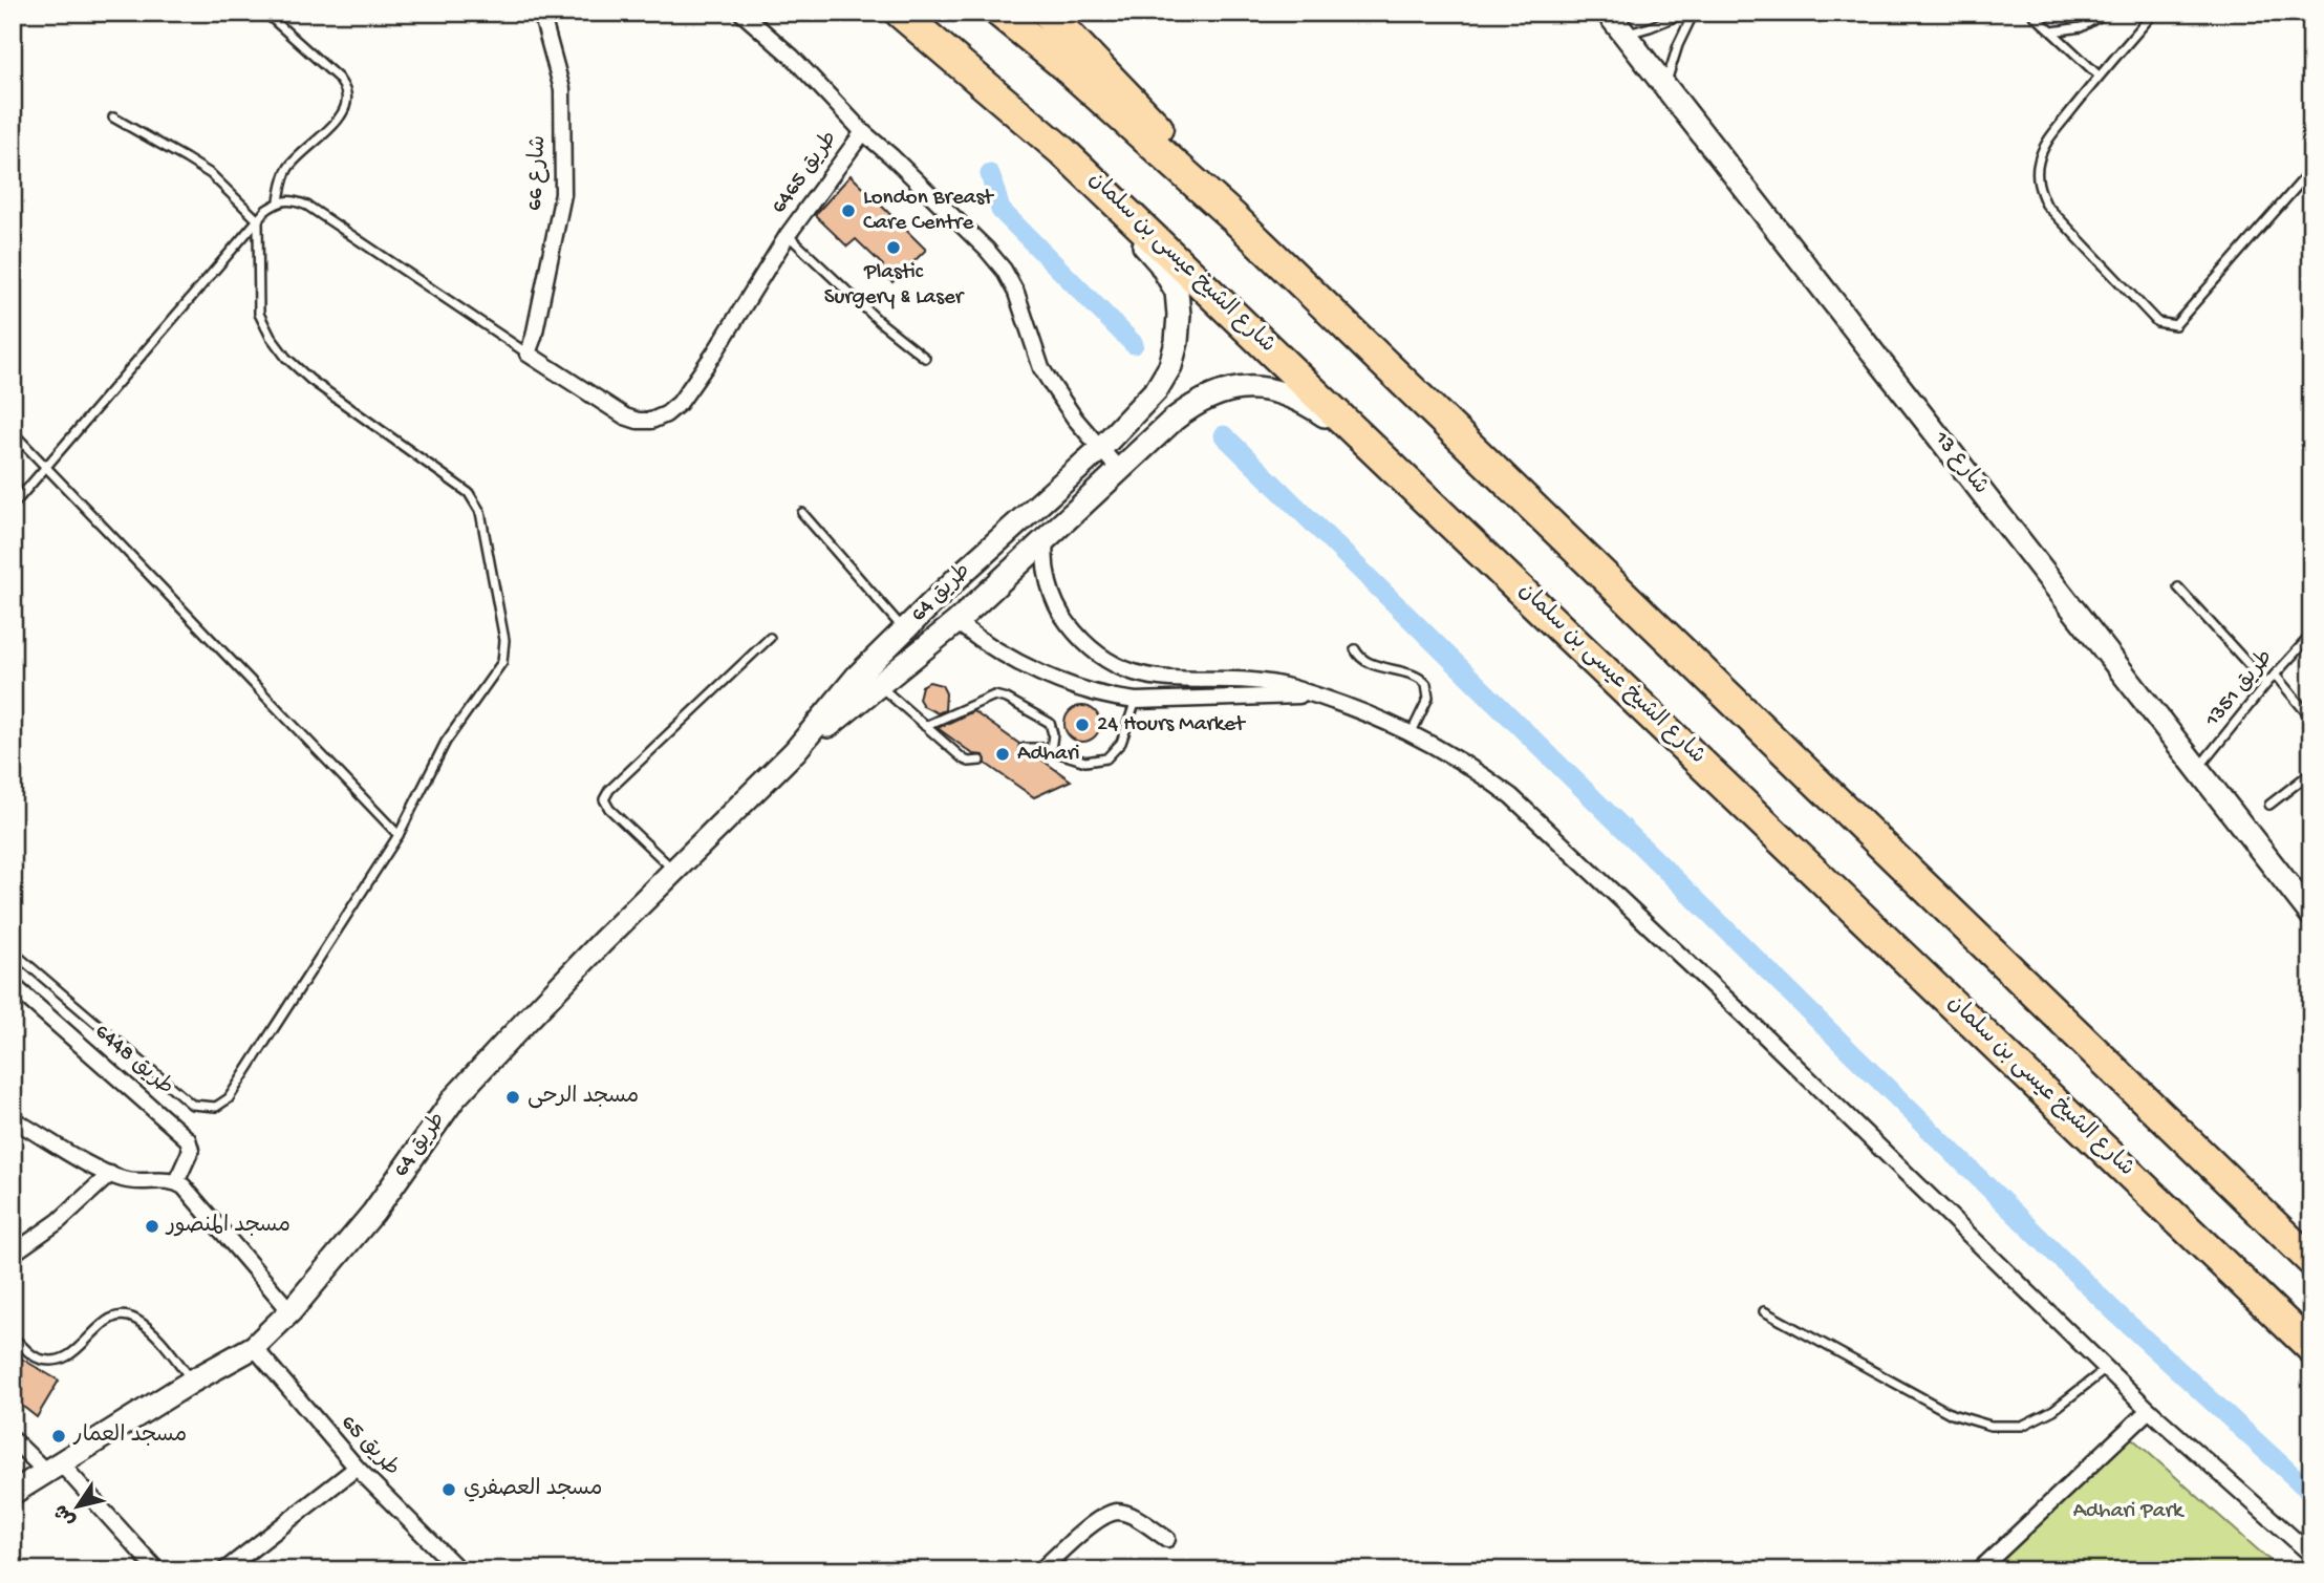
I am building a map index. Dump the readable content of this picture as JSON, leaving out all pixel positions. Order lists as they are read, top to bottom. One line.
{"streets":{"highway":["شارع الشيخ عيسى بن سلمان"],"street":["شارع 66","طريق 6465","شارع 13","طريق 64","طريق 6448","طريق 65"],"lane":["طريق 1351"]},"crossings":[["شارع 66","طريق 6465"],["طريق 6465","طريق 64"],["شارع الشيخ عيسى بن سلمان","طريق 64"],["شارع 13","طريق 1351"],["طريق 64","طريق 65"]],"parks":["Adhari Park"],"places":["London Breast Care Centre","Plastic Surgery & Laser","24 Hours Market","Adhari","مسجد الرحى","مسجد المنصور","مسجد العمار","مسجد العصفري"],"north":"bottom left"}
